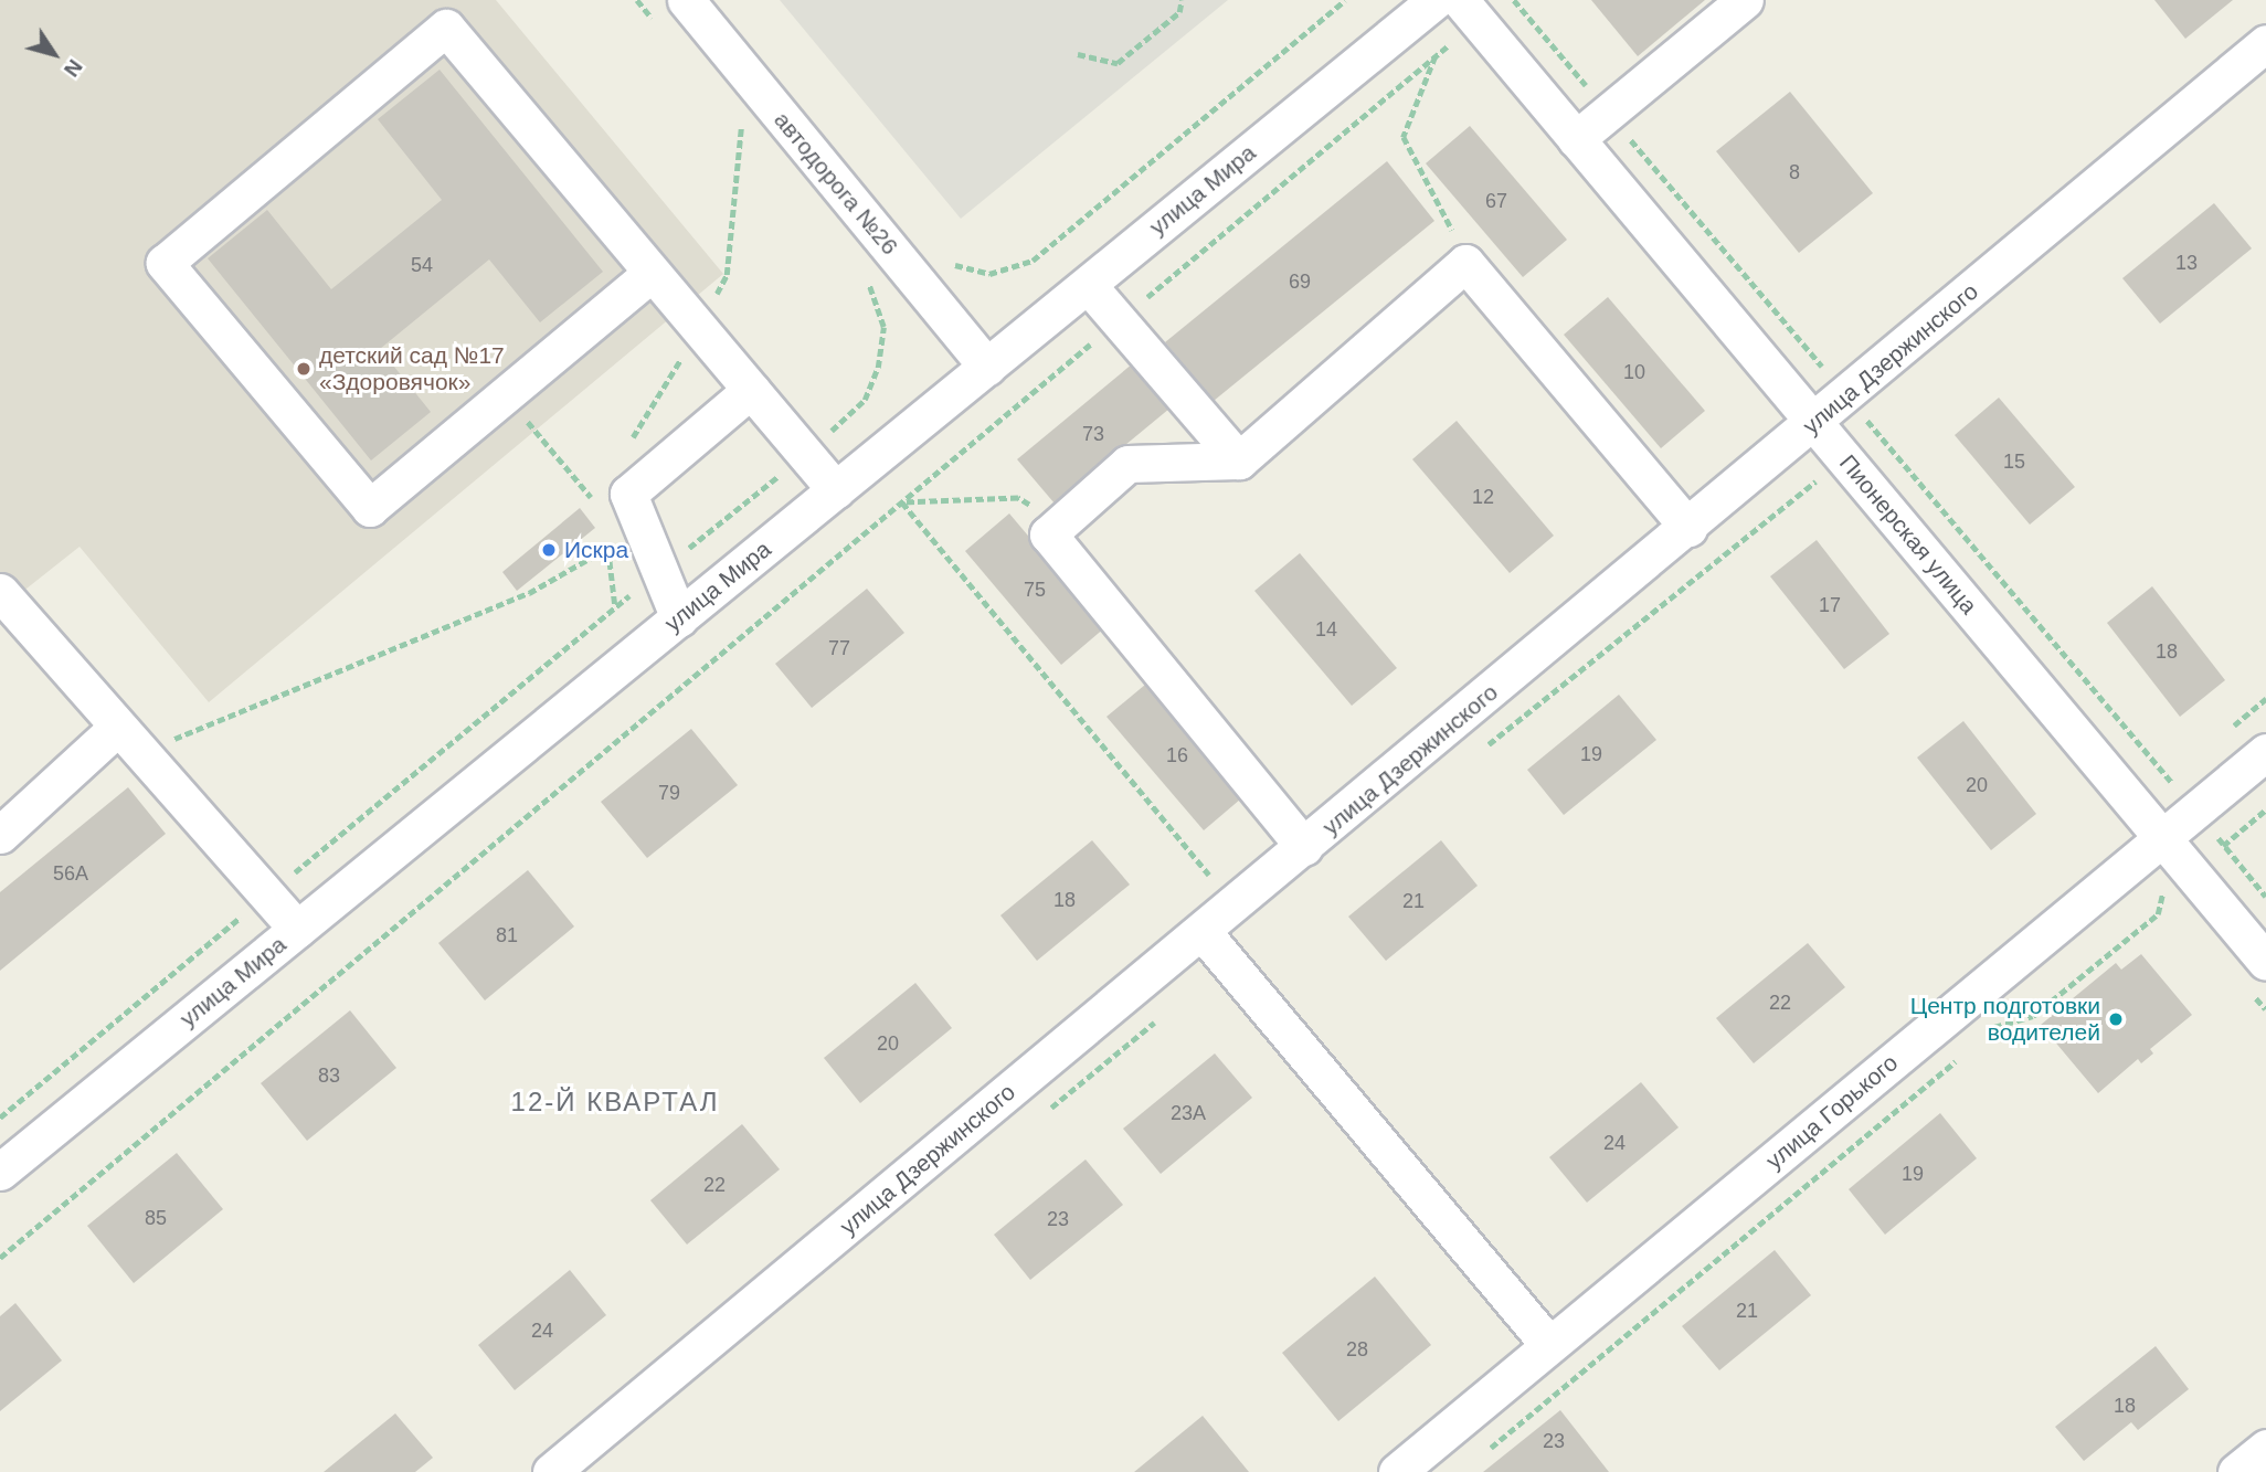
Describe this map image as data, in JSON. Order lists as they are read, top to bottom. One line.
{"streets":{"street":["автодорога №26","улица Мира","улица Дзержинского","Пионерская улица","улица Горького"]},"crossings":[["автодорога №26","улица Мира"],["улица Дзержинского","Пионерская улица"],["Пионерская улица","улица Горького"]],"districts":["12-Й КВАРТАЛ"],"places":["детский сад №17 «Здоровячок»","Искра","Центр подготовки водителей"],"house_numbers":["8","67","13","54","69","10","73","15","12","75","17","14","77","18","19","16","20","79","56А","18","21","81","22","20","83","23А","24","19","22","85","23","21","24","28","18","23"],"north":"bottom right"}
